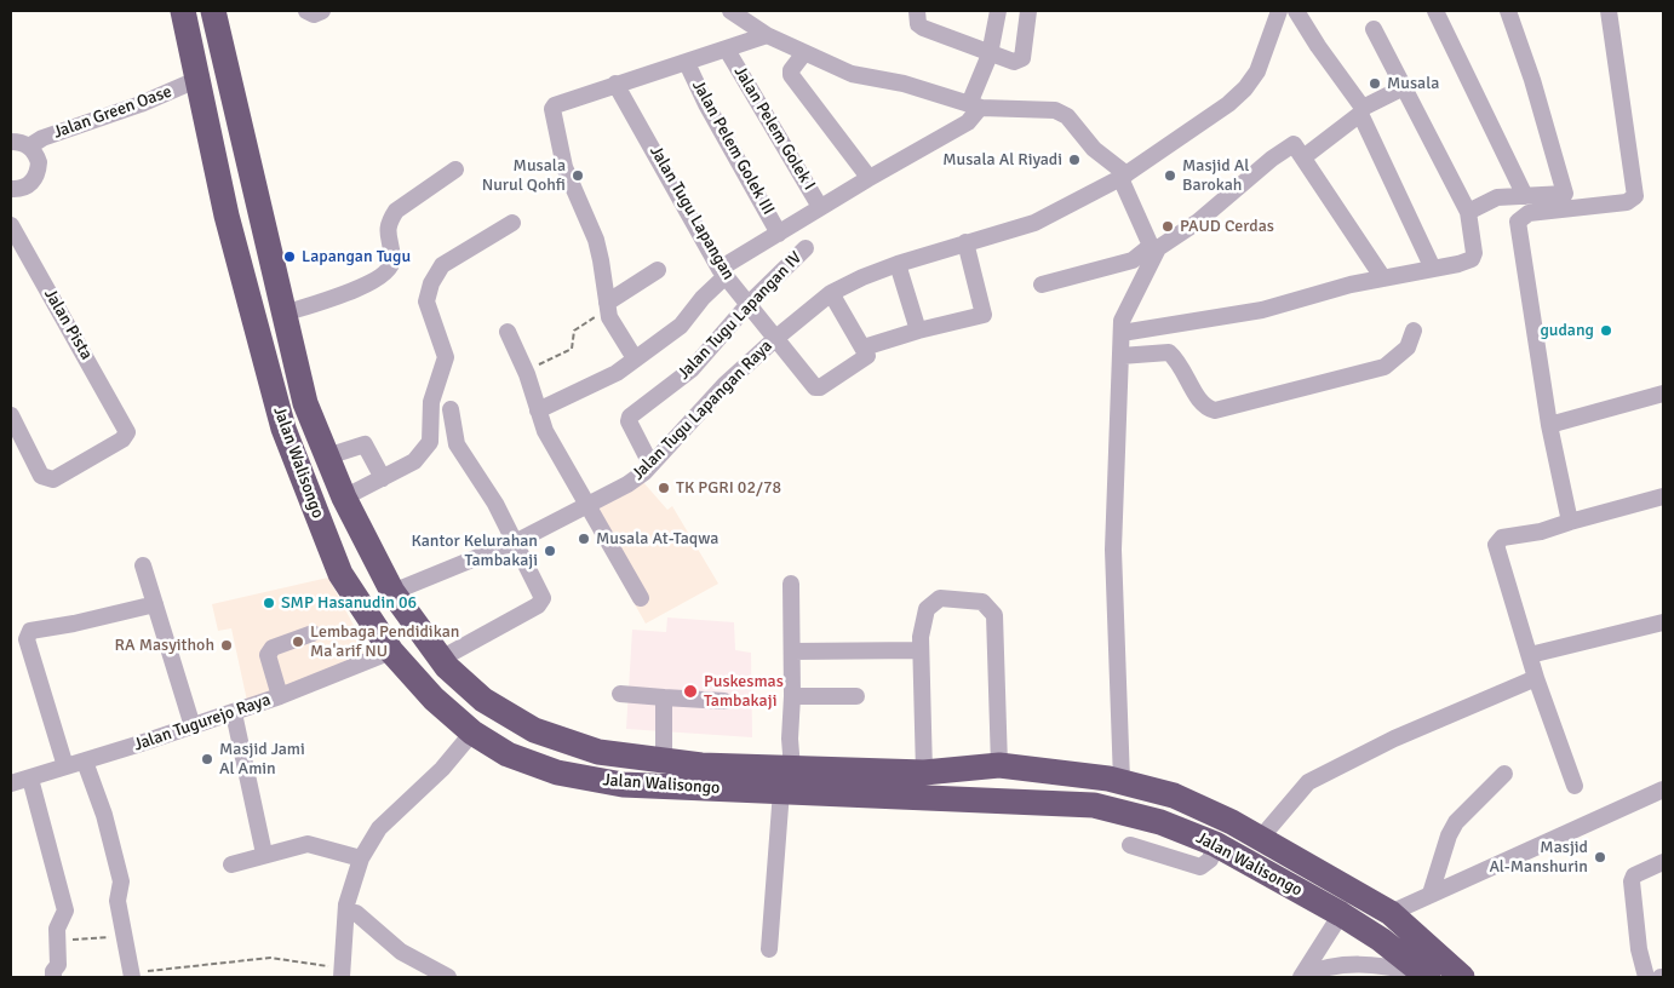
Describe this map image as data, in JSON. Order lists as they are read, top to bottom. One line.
{"streets":{"highway":["Jalan Walisongo"],"street":["Jalan Green Oase","Jalan Pelem Golek I","Jalan Pelem Golek III","Jalan Tugu Lapangan","Jalan Tugu Lapangan IV","Jalan Pista","Jalan Tugu Lapangan Raya","Jalan Tugurejo Raya"]},"crossings":[["Jalan Green Oase","Jalan Walisongo"],["Jalan Tugu Lapangan","Jalan Tugu Lapangan IV"],["Jalan Tugu Lapangan","Jalan Tugu Lapangan Raya"],["Jalan Tugu Lapangan IV","Jalan Tugu Lapangan Raya"],["Jalan Tugu Lapangan Raya","Jalan Walisongo"],["Jalan Walisongo","Jalan Tugurejo Raya"]],"places":["Musala","Musala Al Riyadi","Musala Nurul Qohfi","Masjid Al Barokah","PAUD Cerdas","Lapangan Tugu","gudang","TK PGRI 02/78","Musala At-Taqwa","Kantor Kelurahan Tambakaji","SMP Hasanudin 06","Lembaga Pendidikan Ma'arif NU","RA Masyithoh","Puskesmas Tambakaji","Masjid Jami Al Amin","Masjid Al-Manshurin"]}
